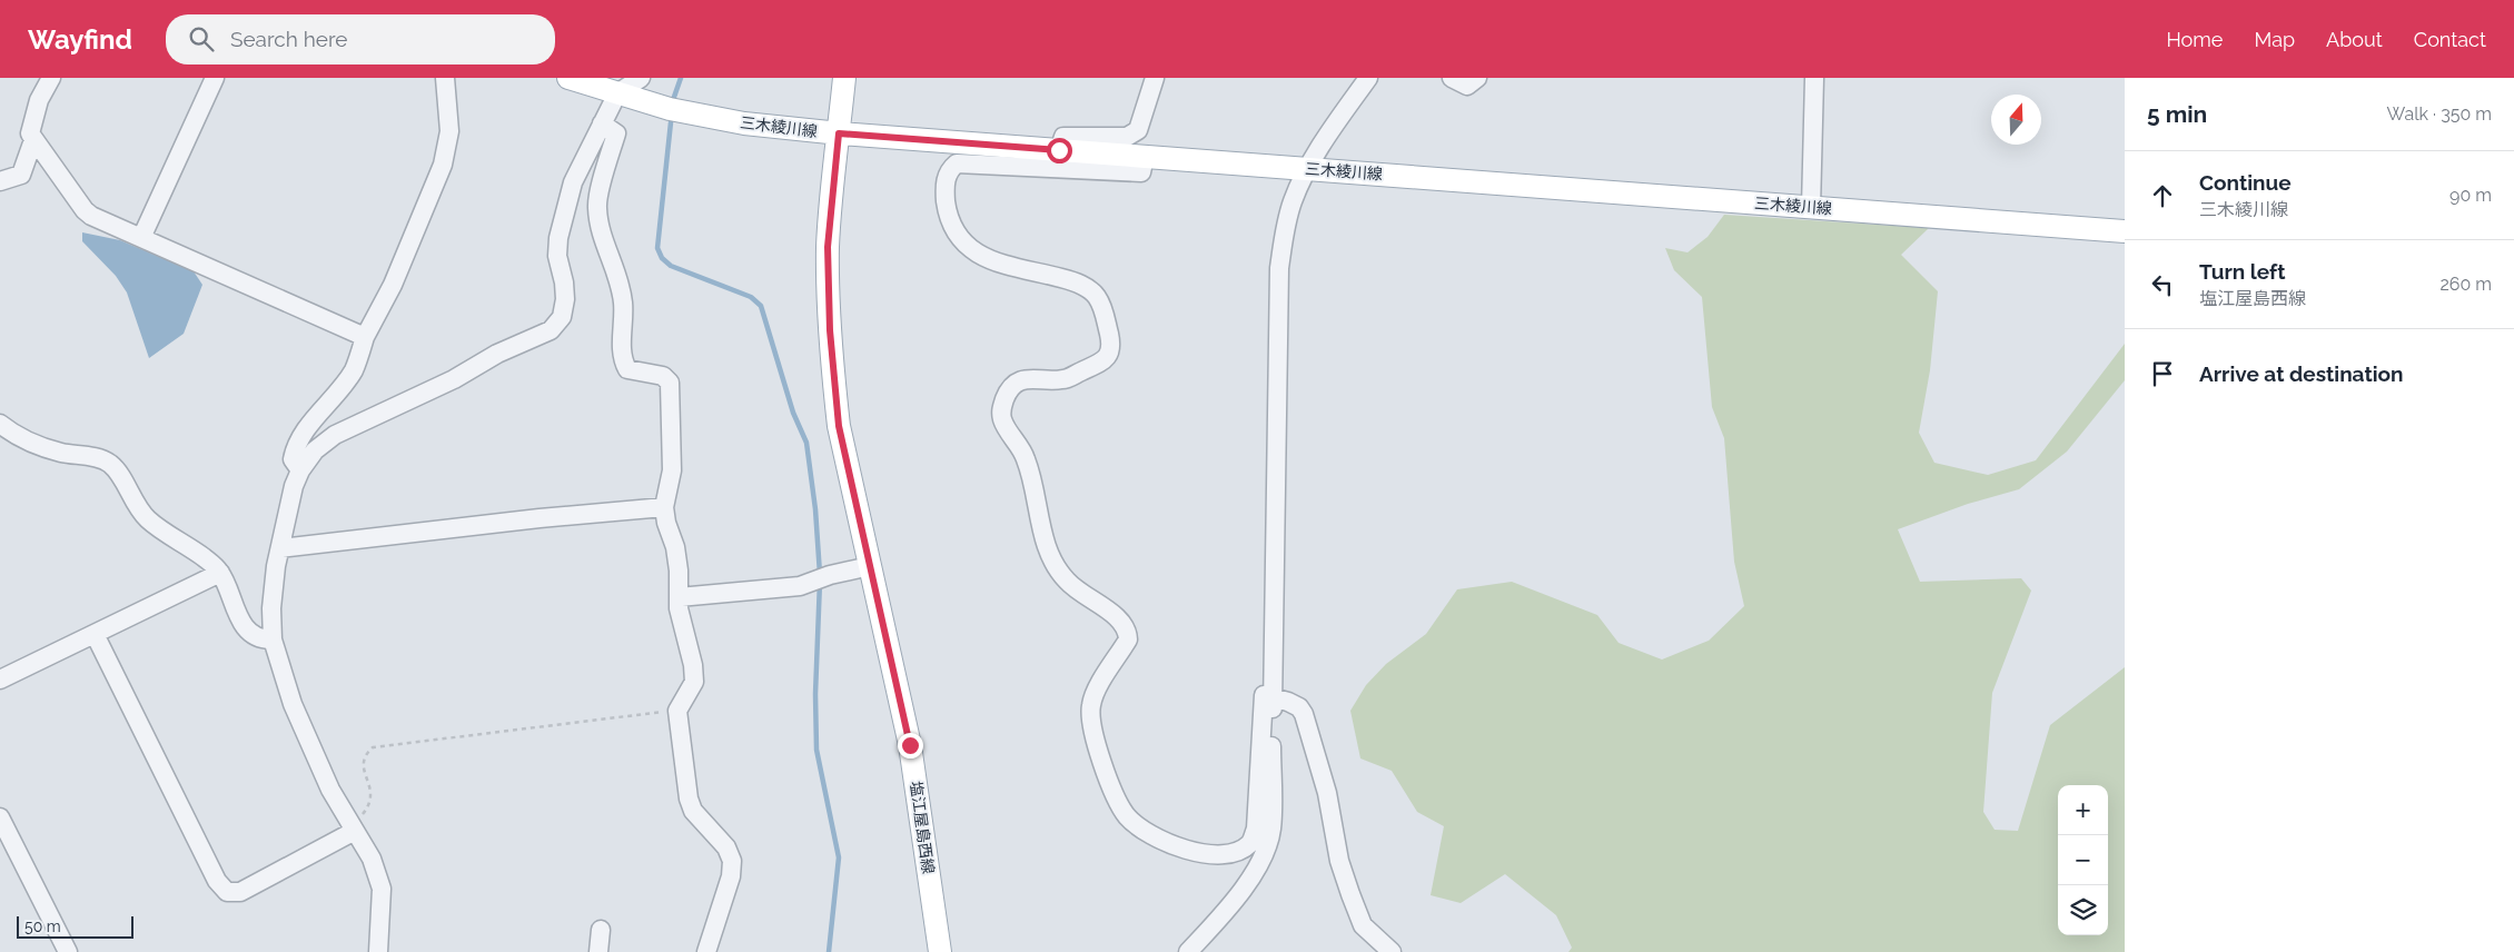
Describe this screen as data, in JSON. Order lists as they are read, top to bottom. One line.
{"streets":{"main road":["三木綾川線","塩江屋島西線"]},"crossings":[["三木綾川線","塩江屋島西線"]],"scale_bar":"50 m","north":"top","page":{"header":"Wayfind","search":"Search here","nav":["Home","Map","About","Contact"],"heading":["5 min","Walk · 350 m"],"list":[["Continue","三木綾川線","90 m"],["Turn left","塩江屋島西線","260 m"],"Arrive at destination"],"map_buttons":["+","−"],"scale":"50 m"}}
